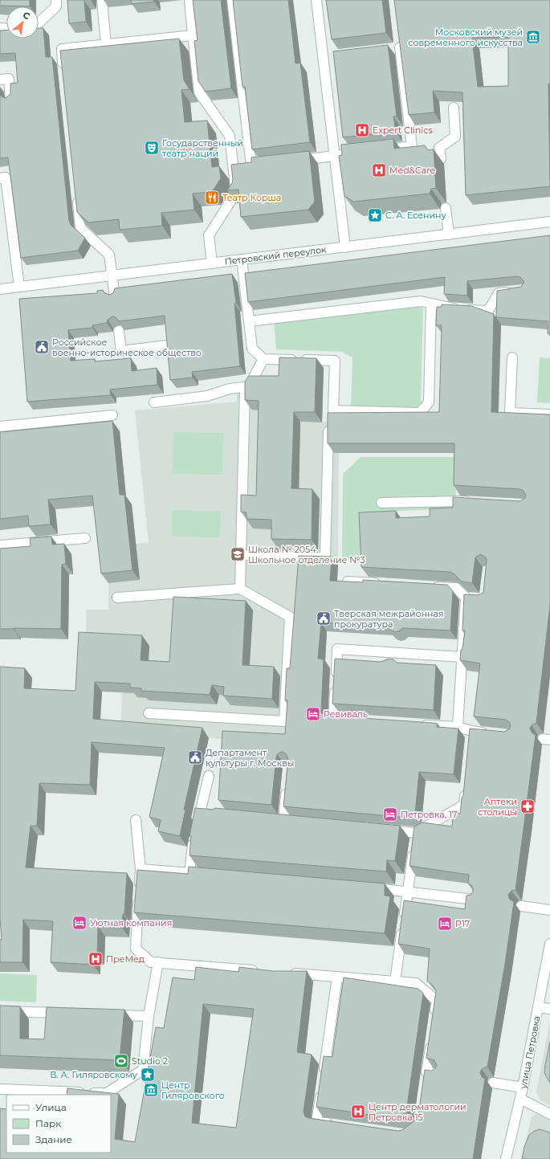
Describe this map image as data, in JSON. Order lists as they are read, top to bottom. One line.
{"streets":{"street":["Петровский переулок","улица Петровка"]},"places":{"museum":["Московский музей современного искусства","Центр Гиляровского"],"hospital":["Expert Clinics","Med&Care","ПреМед","Центр дерматологии Петровка 15"],"theatre":["Государственный театр наций"],"restaurant":["Театр Корша"],"place":["С. А. Есенину","В. А. Гиляровскому"],"public building":["Российское военно-историческое общество","Тверская межрайонная прокуратура","Департамент культуры г. Москвы"],"school or university":["Школа № 2054. Школьное отделение №3"],"hotel":["Ревиваль","Петровка, 17","Уютная компания","P17"],"pharmacy":["Аптеки столицы"],"sports":["Studio 2"]},"legend":["Улица","Парк","Здание"],"north":"top right"}
